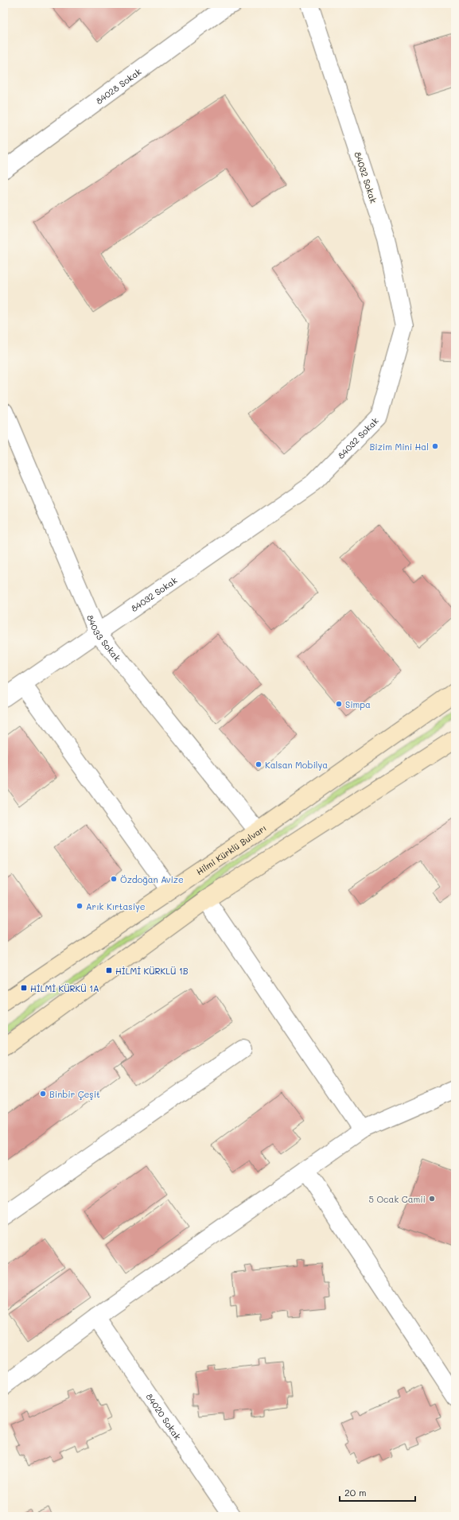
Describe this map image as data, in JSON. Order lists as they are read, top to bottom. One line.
{"streets":{"main road":["Hilmi Kürklü Bulvarı"],"street":["84028 Sokak","84032 Sokak","84033 Sokak","84020 Sokak"]},"crossings":[["84032 Sokak","84033 Sokak"],["84033 Sokak","Hilmi Kürklü Bulvarı"]],"places":{"other":["Bizim Mini Hal","Simpa","Kalsan Mobilya","Özdoğan Avize","Arık Kırtasiye","Binbir Çeşit","5 Ocak Camii"],"transit":["HİLMİ KÜRKLÜ 1B","HİLMİ KÜRKÜ 1A"]},"scale_bar":"20 m"}
